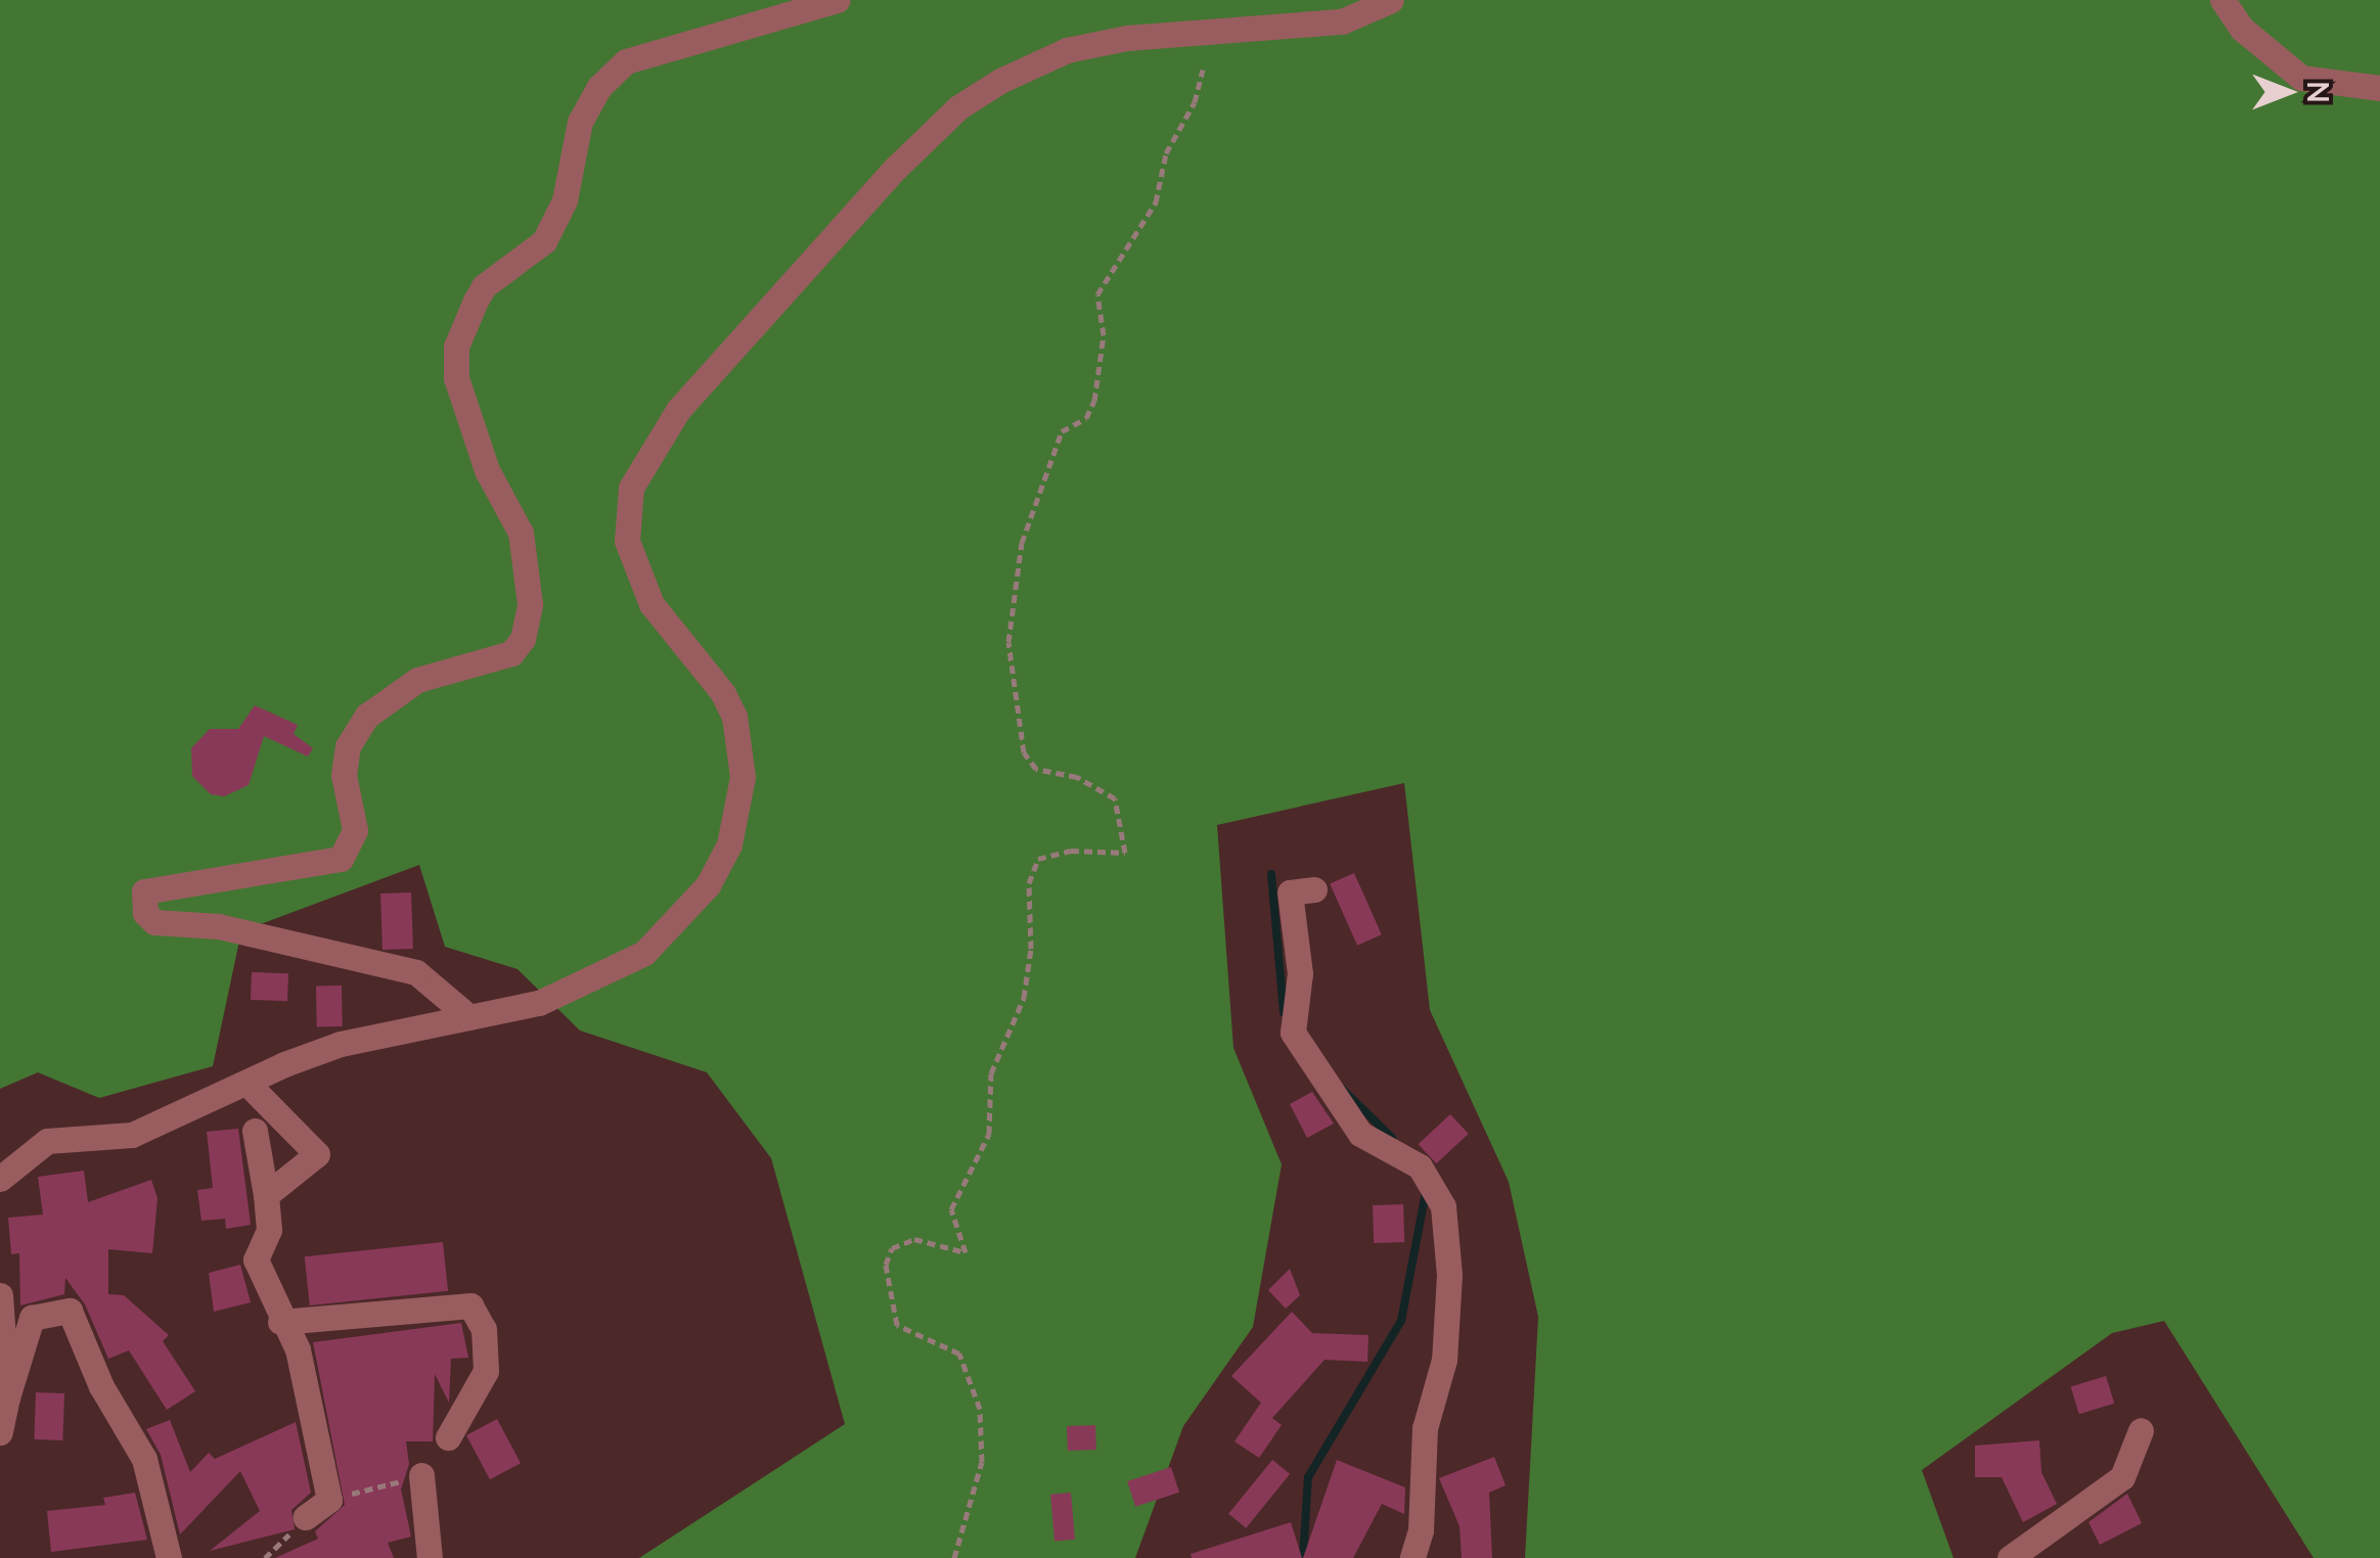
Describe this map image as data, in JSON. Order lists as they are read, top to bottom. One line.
{"north":"right"}
